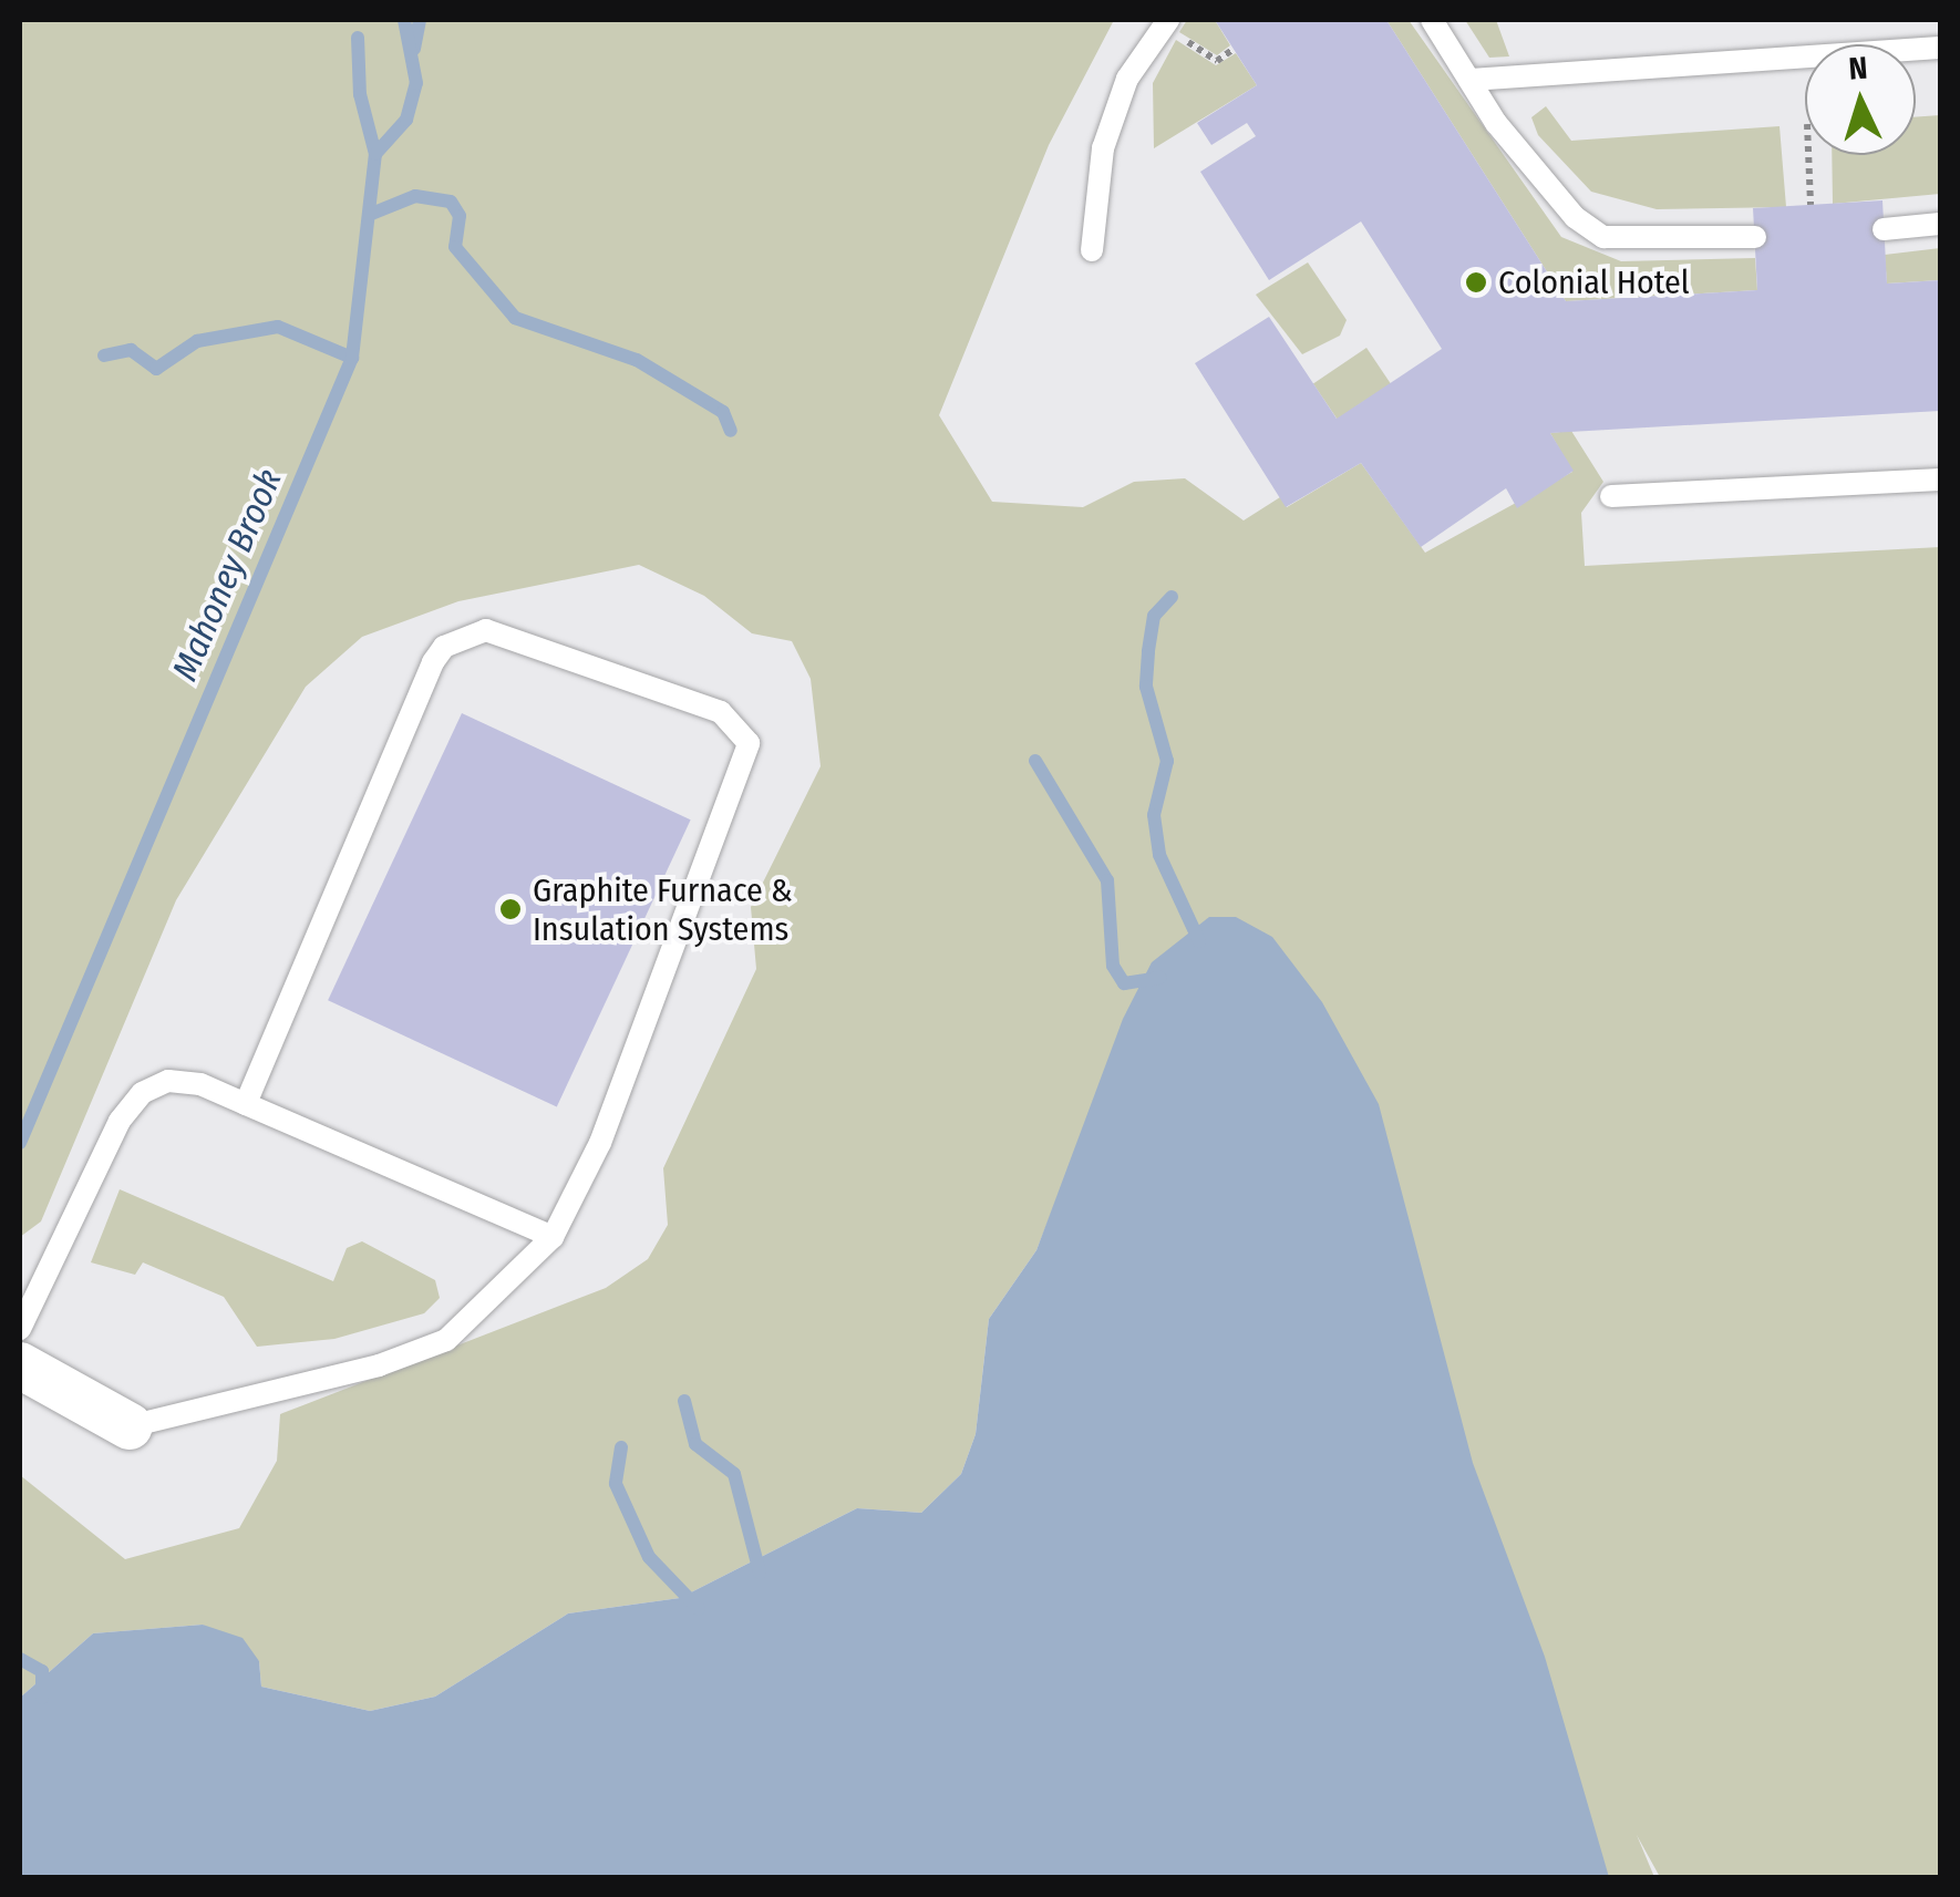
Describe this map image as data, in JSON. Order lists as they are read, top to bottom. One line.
{"water":["Mahoney Brook"],"places":["Colonial Hotel","Graphite Furnace & Insulation Systems"],"north":"top"}
